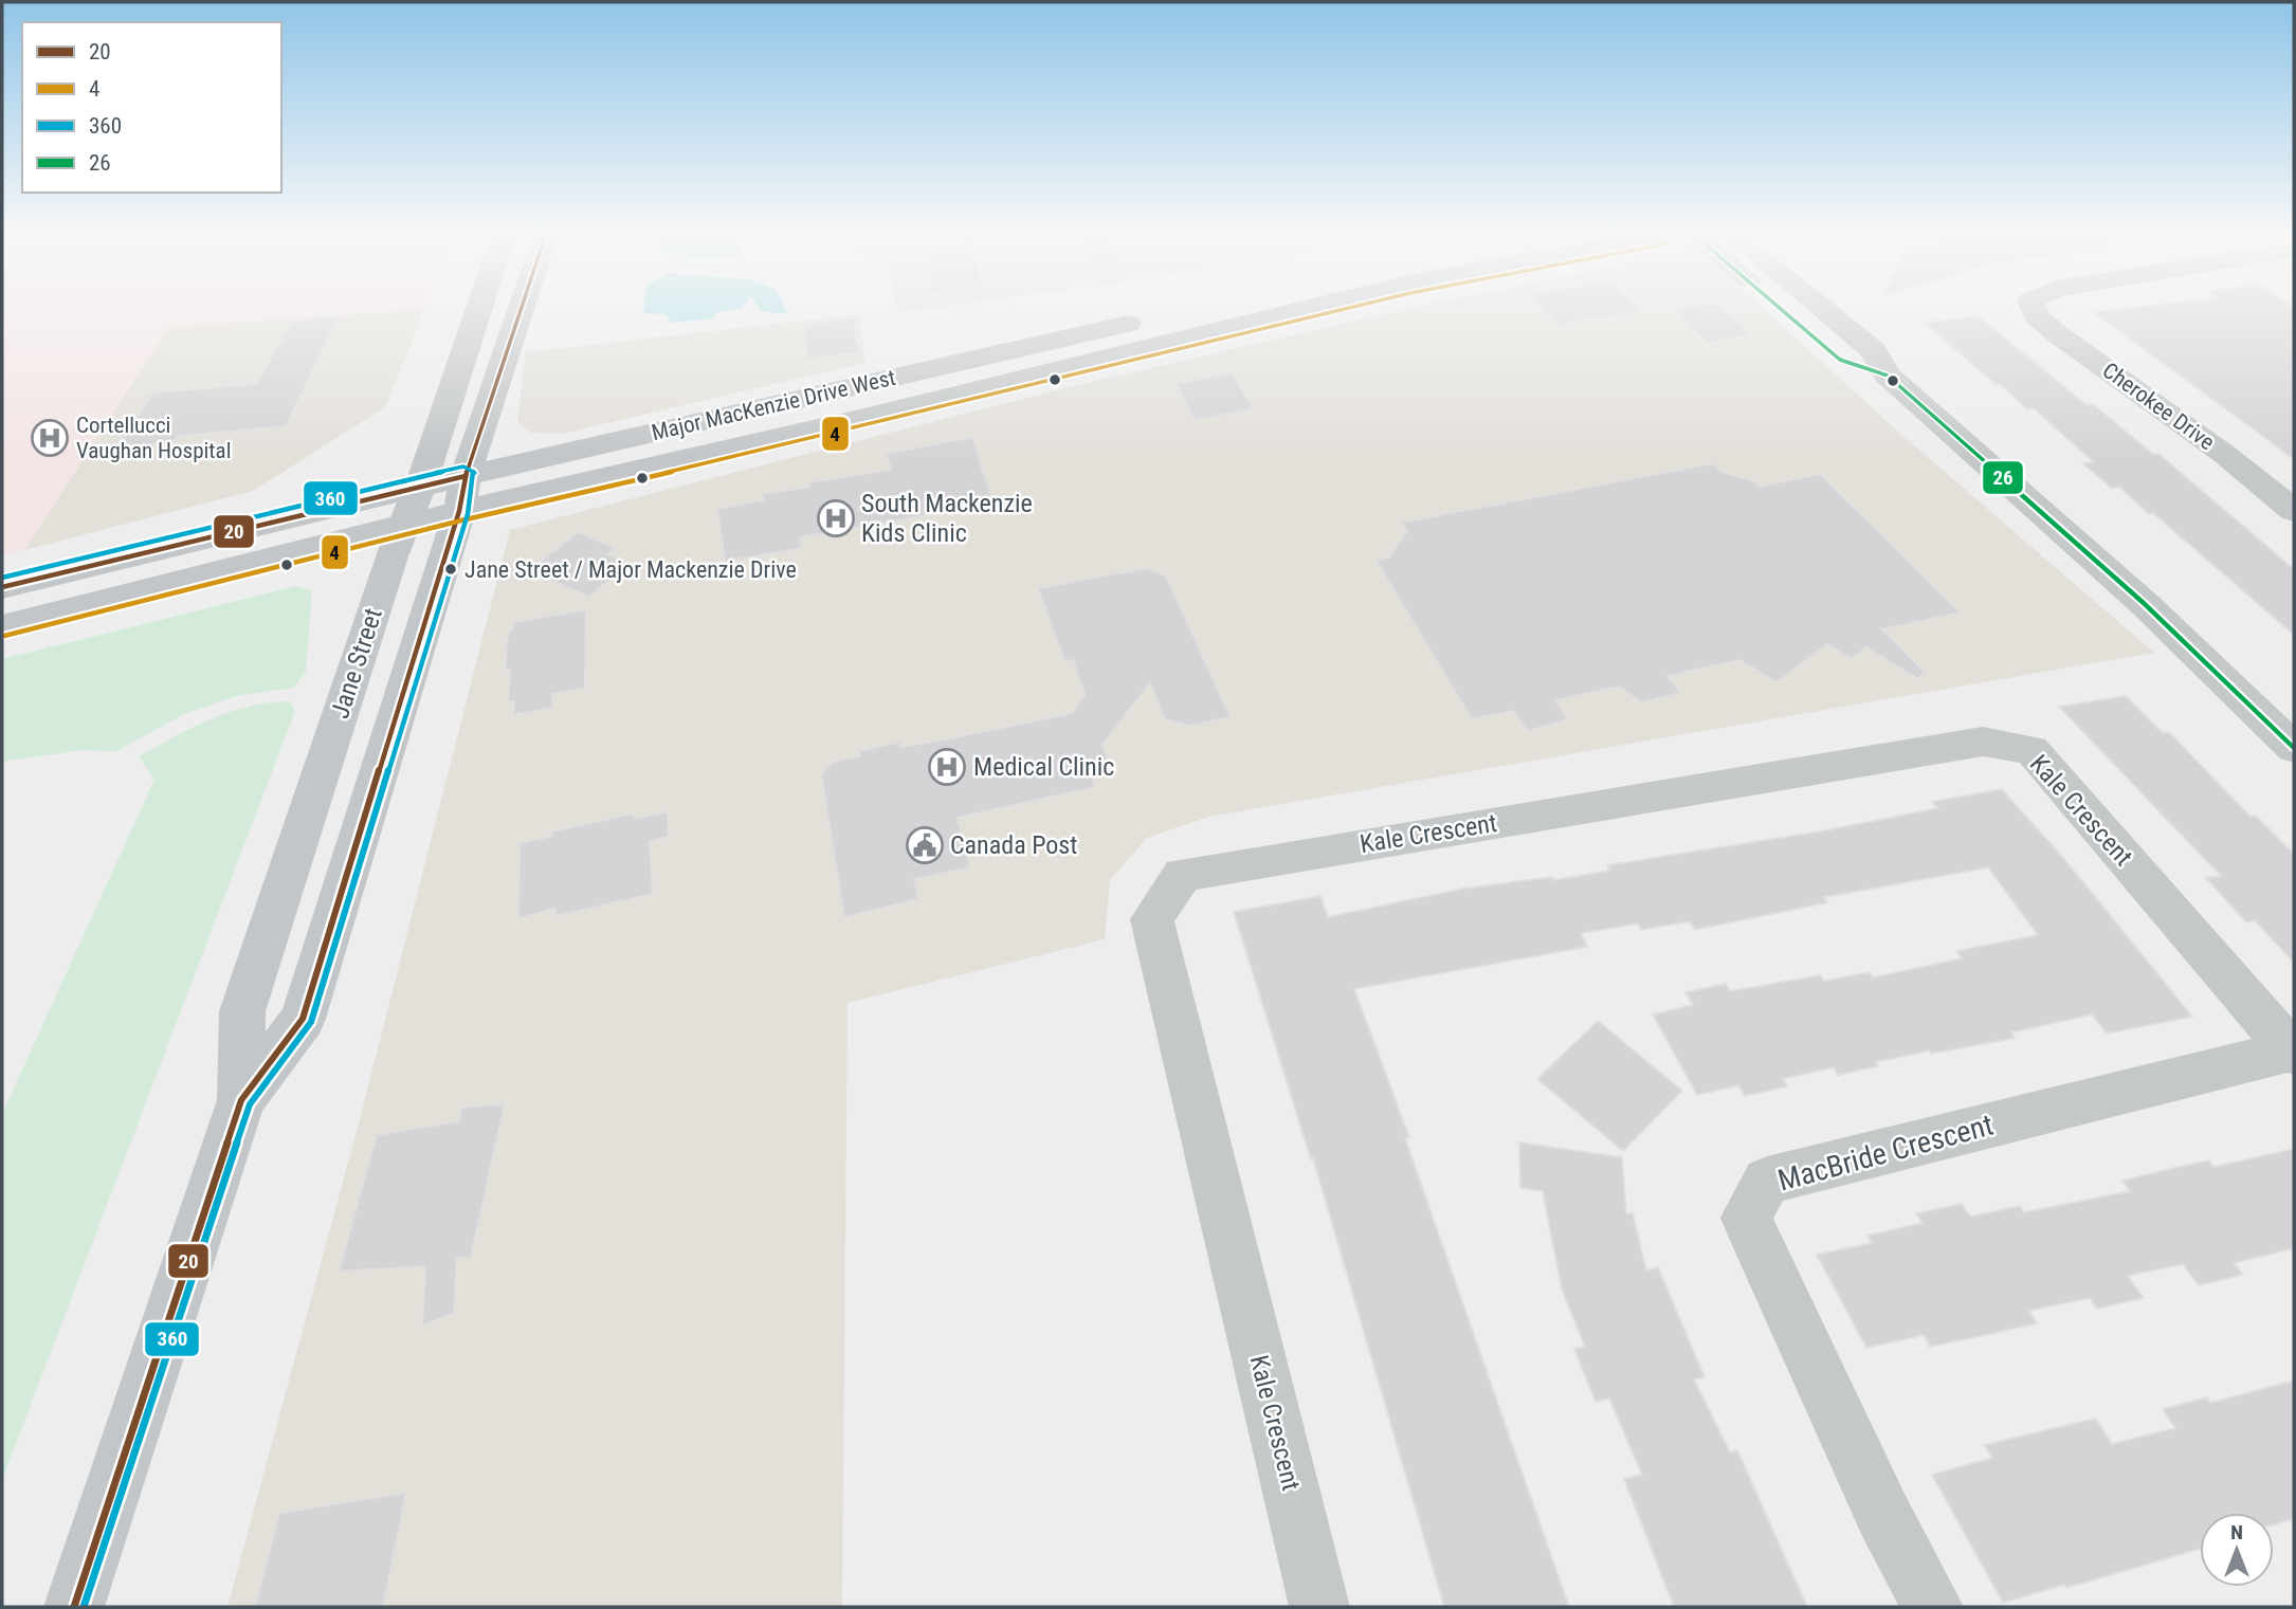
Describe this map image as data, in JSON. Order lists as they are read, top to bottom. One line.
{"streets":{"main road":["Major MacKenzie Drive West","Jane Street"],"street":["Cherokee Drive","Kale Crescent","MacBride Crescent"]},"crossings":[["Major MacKenzie Drive West","Jane Street"],["Kale Crescent","MacBride Crescent"]],"places":{"hospital":["Cortellucci Vaughan Hospital","South Mackenzie Kids Clinic","Medical Clinic"],"other":["Jane Street / Major Mackenzie Drive"],"public building":["Canada Post"]},"lines":["transit line 20","transit line 4","transit line 26","transit line 360"],"legend":["20","4","360","26"],"north":"top"}
